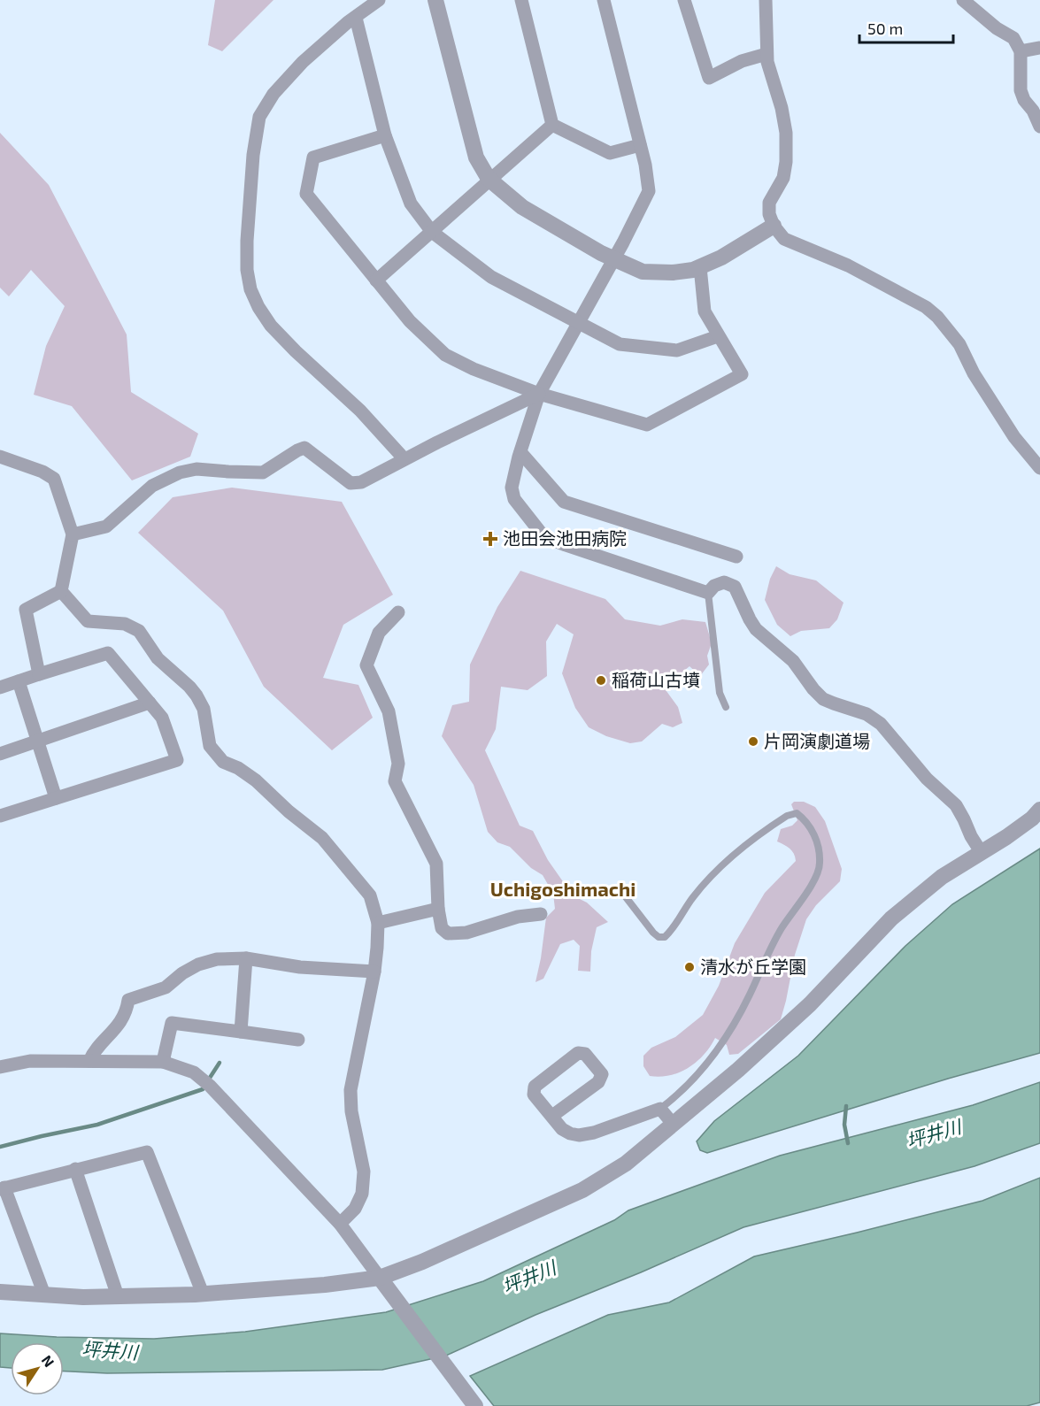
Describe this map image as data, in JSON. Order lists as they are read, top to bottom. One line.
{"districts":["Uchigoshimachi"],"water":["坪井川"],"places":{"health":["池田会池田病院"],"other":["稲荷山古墳","片岡演劇道場","清水が丘学園"]},"scale_bar":"50 m","north":"top right"}
